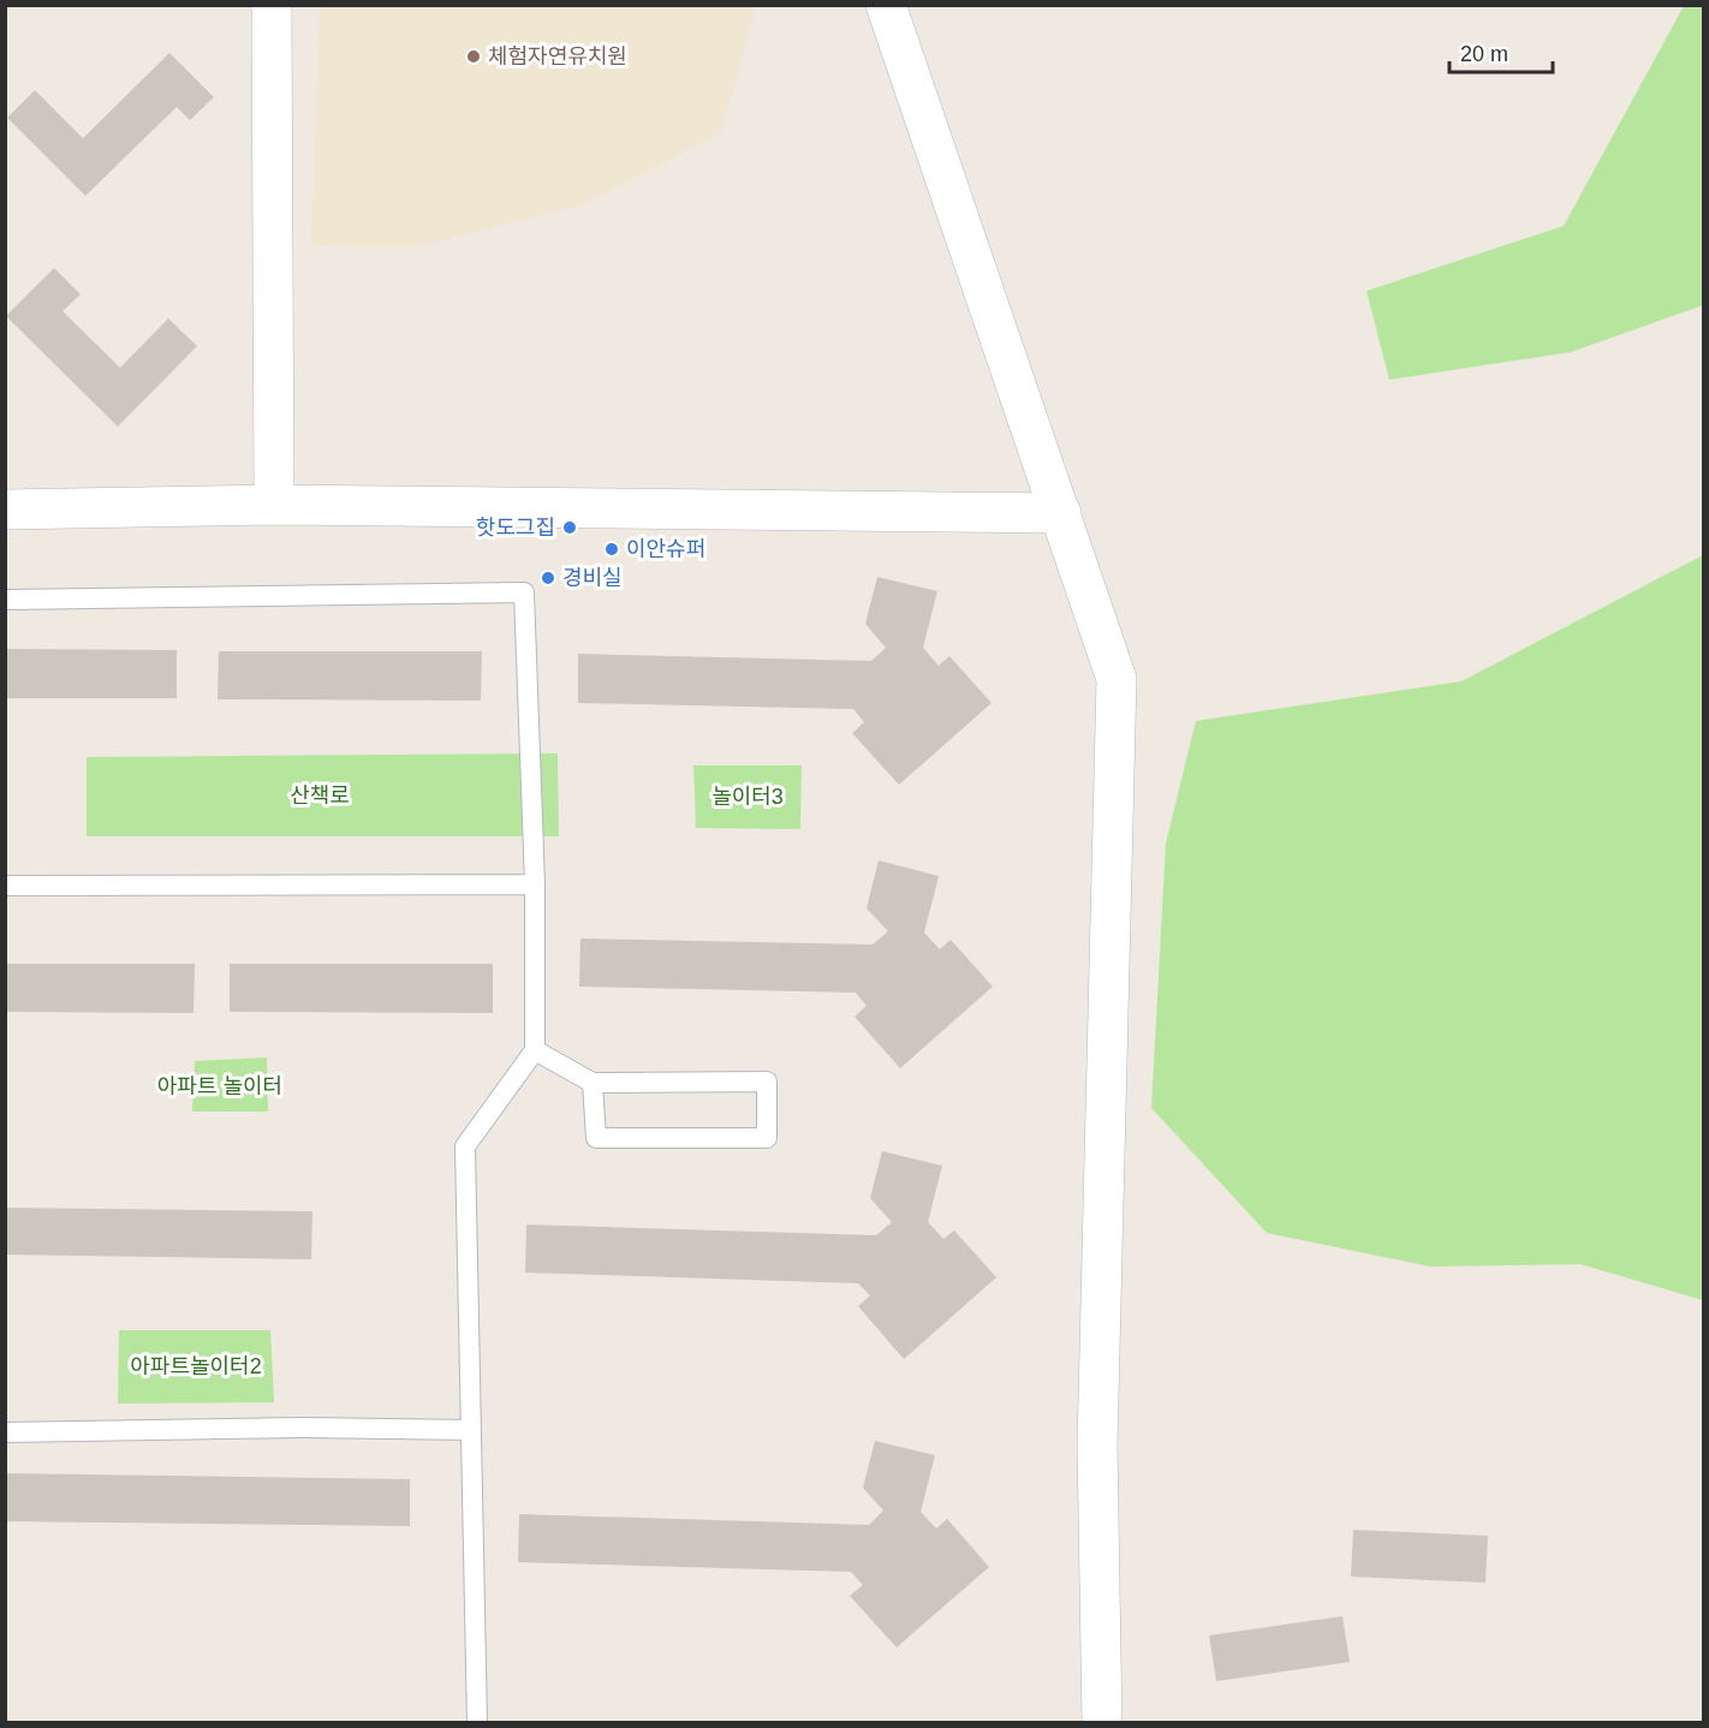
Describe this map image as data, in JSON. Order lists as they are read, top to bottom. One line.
{"parks":["산책로","놀이터3","아파트 놀이터","아파트놀이터2"],"places":["체험자연유치원","핫도그집","이안슈퍼","경비실"],"scale_bar":"20 m"}
